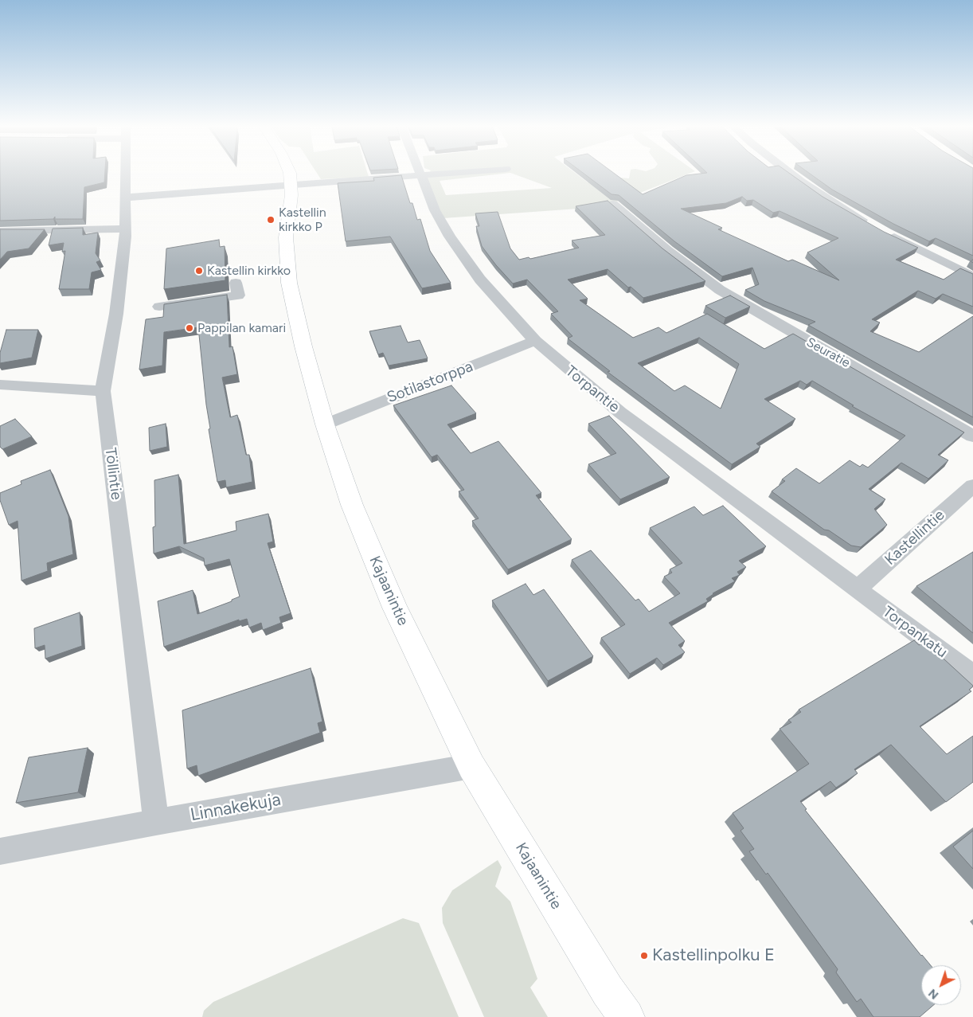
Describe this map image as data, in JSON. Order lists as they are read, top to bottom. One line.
{"streets":{"main road":["Kajaanintie"],"street":["Seuratie","Sotilastorppa","Torpantie","Töllintie","Kastellintie","Torpankatu","Linnakekuja"]},"crossings":[["Sotilastorppa","Torpantie"],["Sotilastorppa","Kajaanintie"],["Torpantie","Kastellintie"],["Torpantie","Torpankatu"],["Töllintie","Linnakekuja"],["Kastellintie","Torpankatu"],["Kajaanintie","Linnakekuja"]],"places":["Kastellin kirkko P","Kastellin kirkko","Pappilan kamari","Kastellinpolku E"],"north":"bottom left"}
